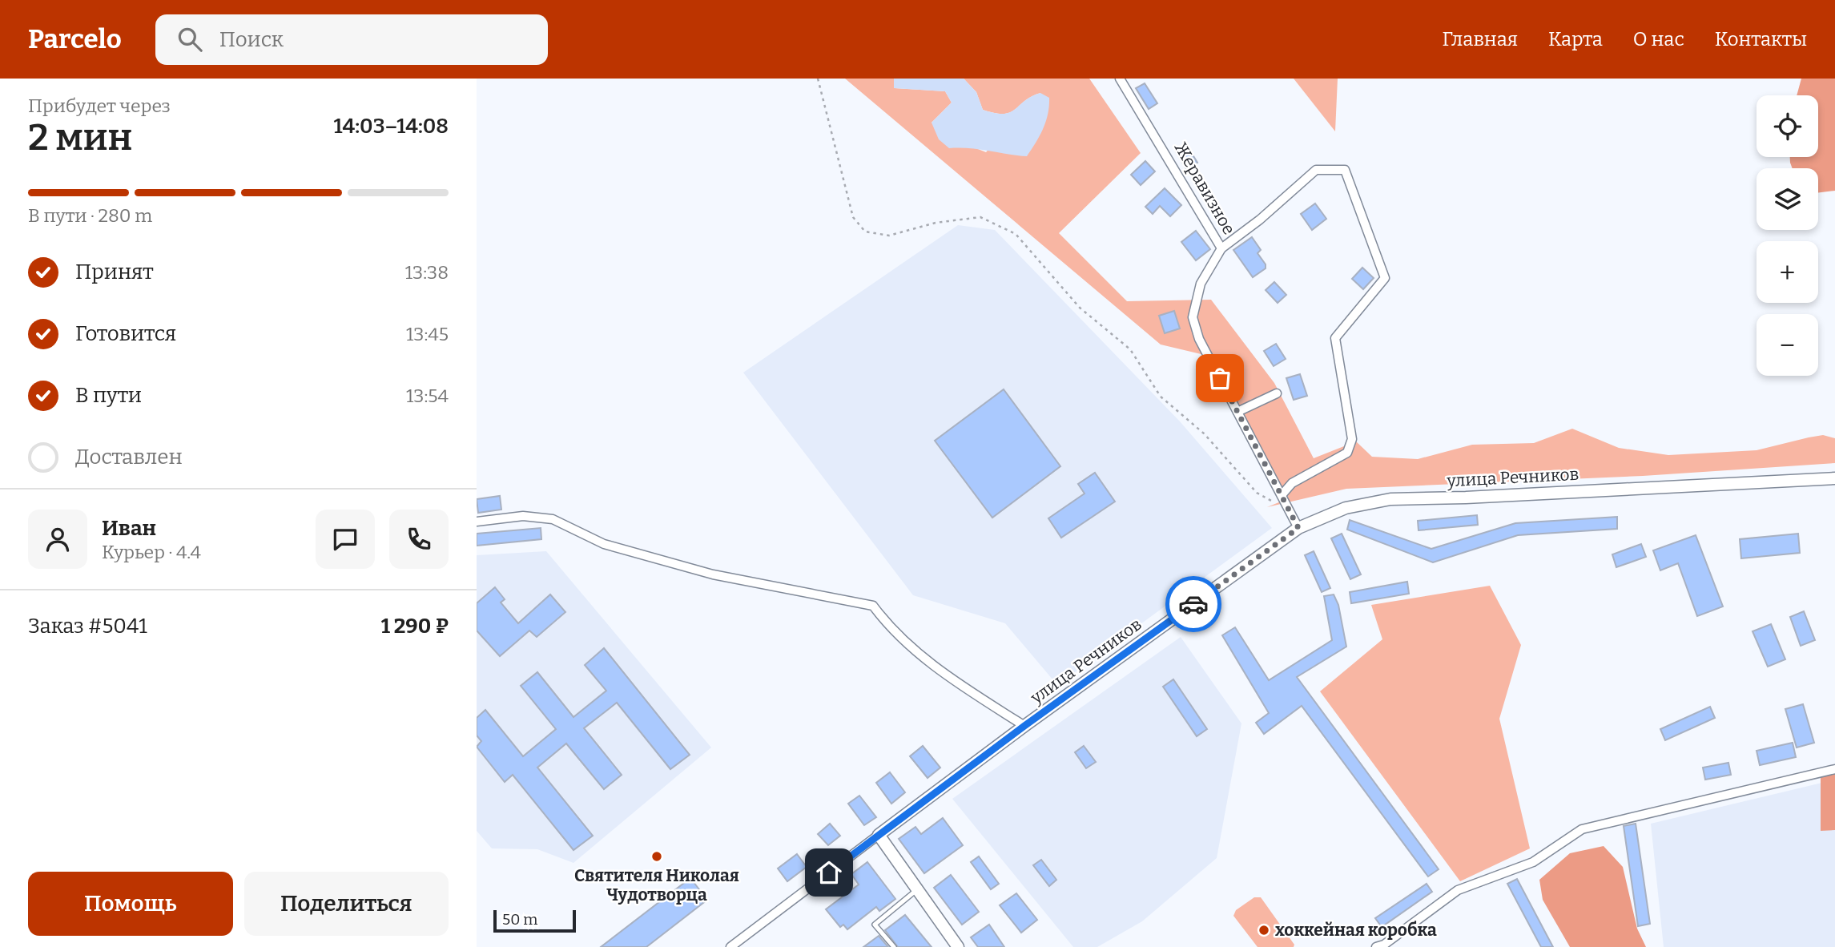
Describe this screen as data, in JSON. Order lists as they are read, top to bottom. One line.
{"streets":{"street":["Жеравизное","улица Речников"]},"crossings":[["Жеравизное","улица Речников"]],"places":["Святителя Николая Чудотворца","хоккейная коробка"],"scale_bar":"50 m","page":{"header":"Parcelo","search":"Поиск","nav":["Главная","Карта","О нас","Контакты"],"heading":["2 мин","Прибудет через","14:03–14:08"],"panel":["Иван","Курьер · 4.4","Заказ #5041","1 290 ₽"],"map_buttons":["+","−"],"bar":"В пути · 280 m","list":[["Принят","13:38"],["Готовится","13:45"],["В пути","13:54"],"Доставлен"],"buttons":["Помощь","Поделиться"],"scale":"50 m"}}
